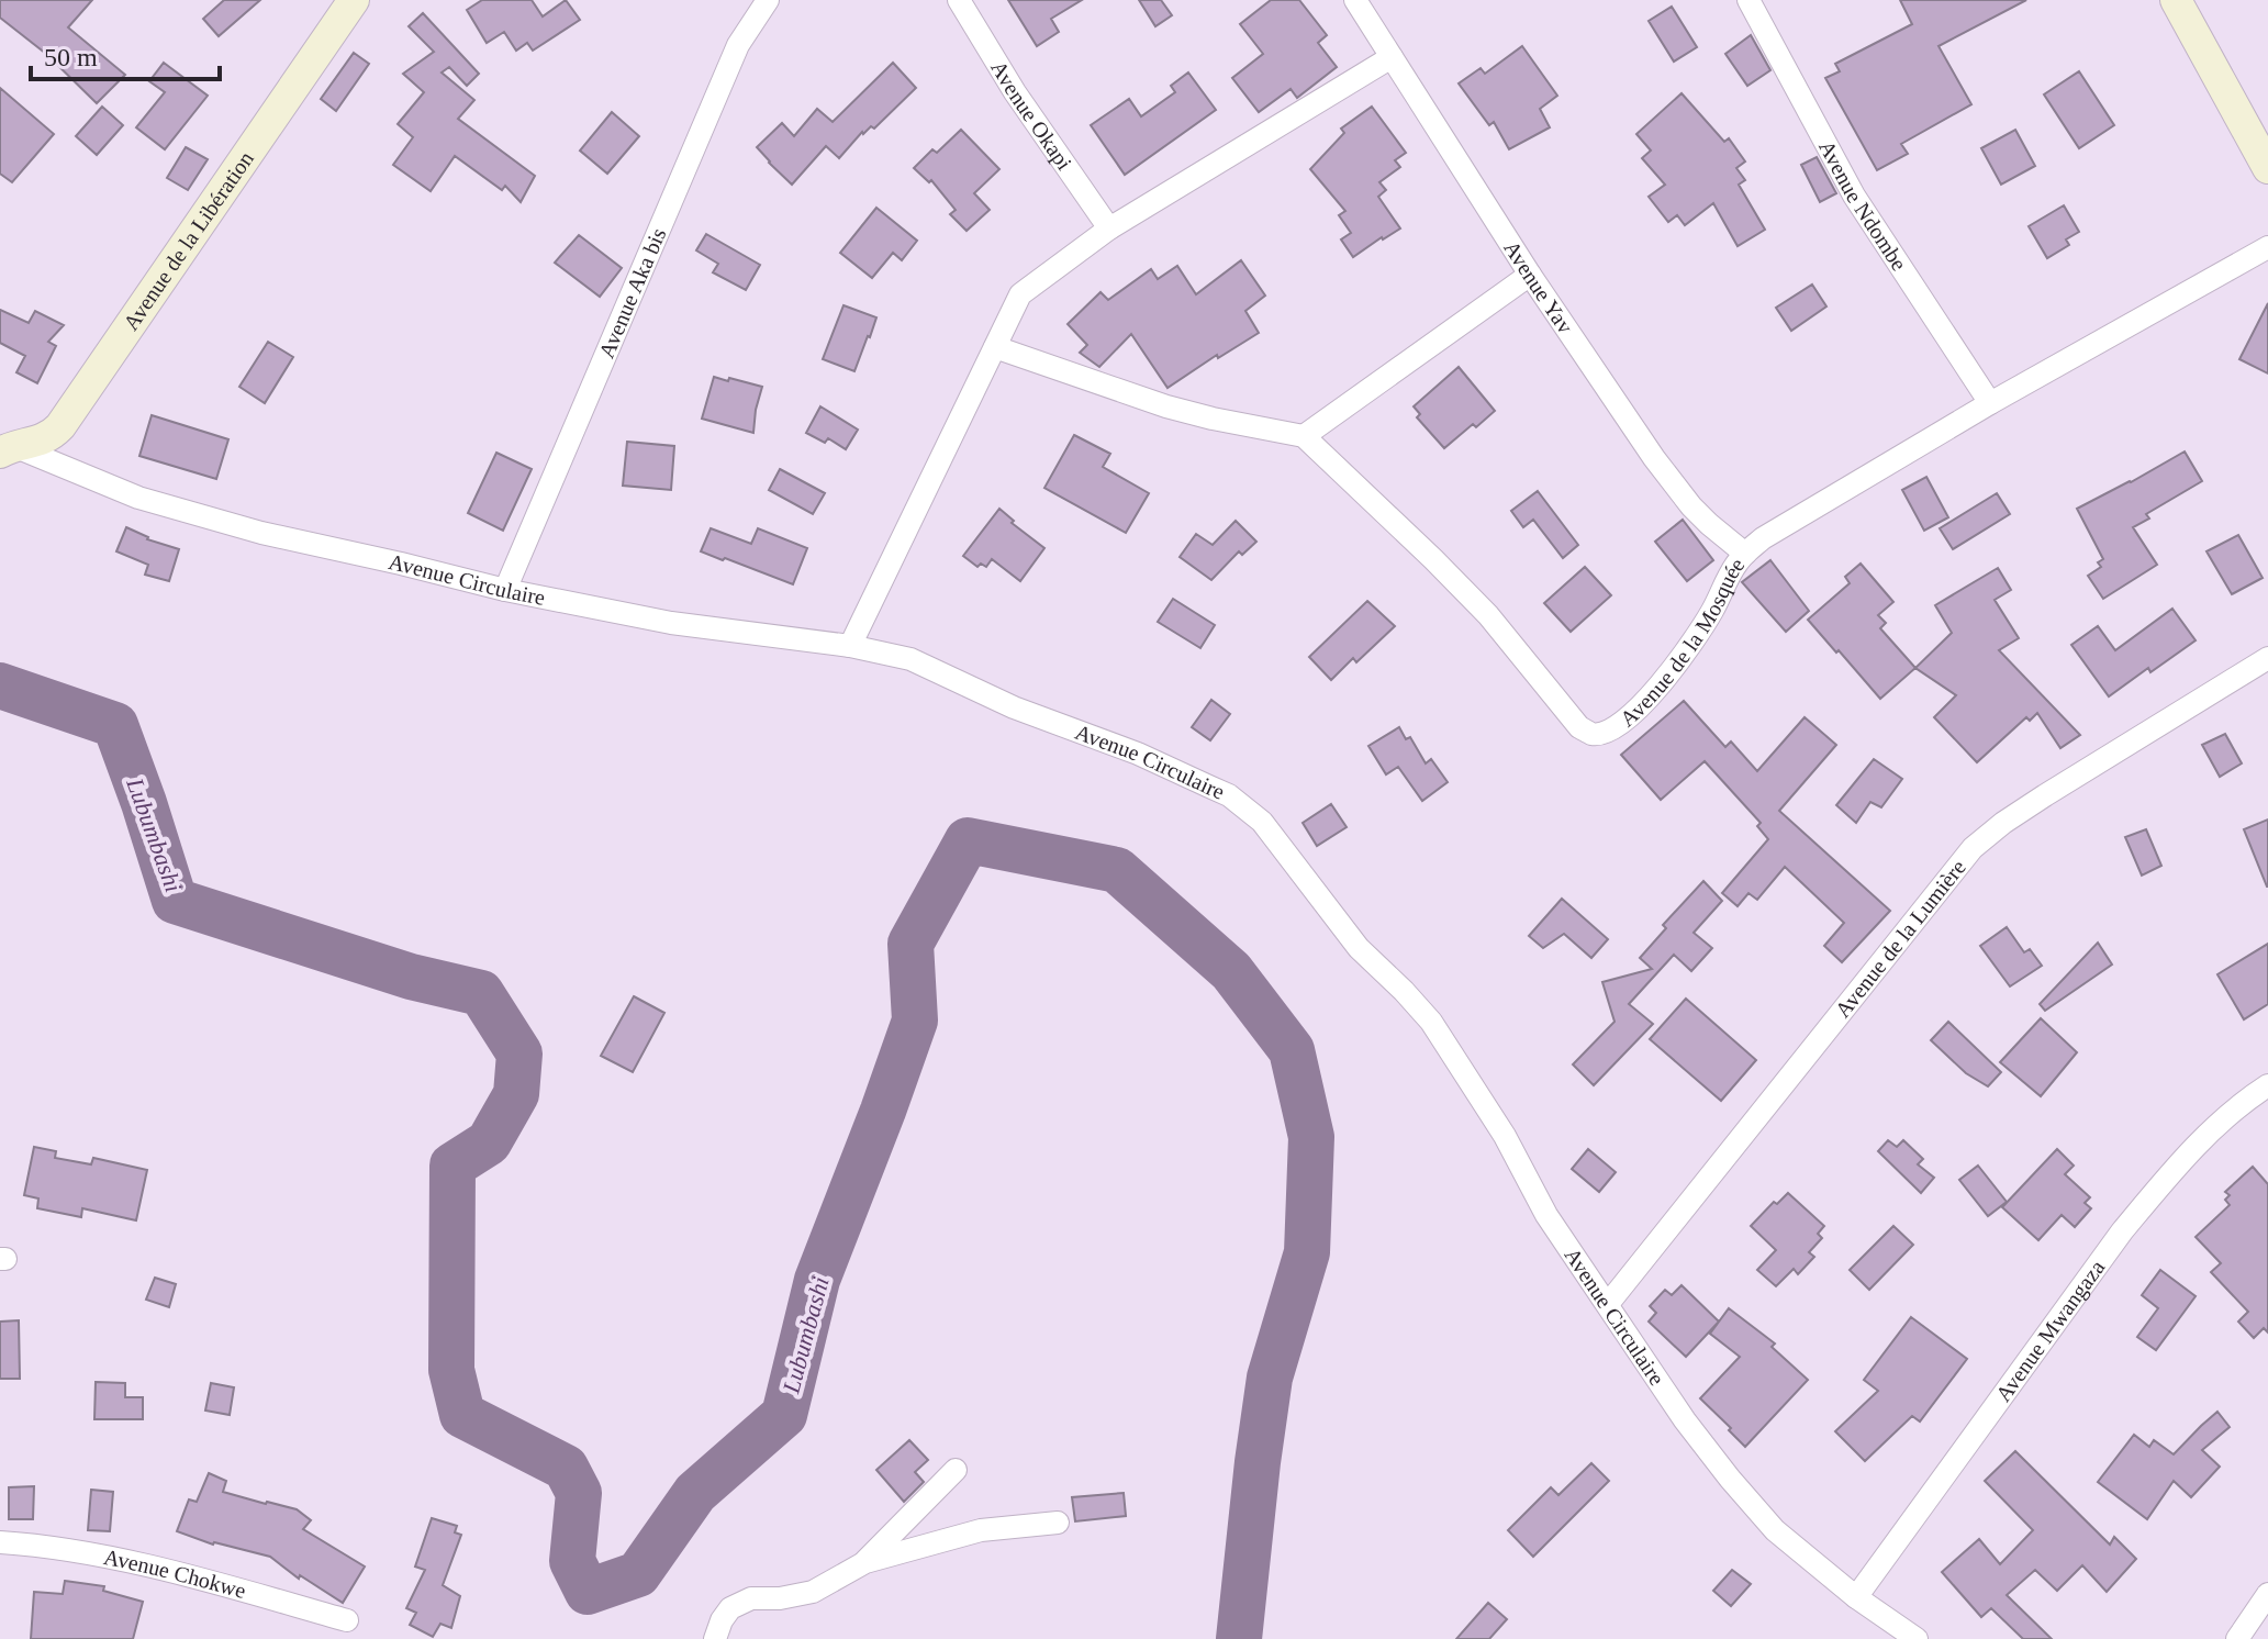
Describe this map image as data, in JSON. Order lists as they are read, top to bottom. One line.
{"streets":{"street":["Avenue Okapi","Avenue Ndombe","Avenue de la Libération","Avenue Yav","Avenue Aka bis","Avenue Circulaire","Avenue de la Mosquée","Avenue de la Lumière","Avenue Mwangaza","Avenue Chokwe"]},"crossings":[["Avenue Ndombe","Avenue de la Mosquée"],["Avenue de la Libération","Avenue Circulaire"],["Avenue Yav","Avenue de la Mosquée"],["Avenue Aka bis","Avenue Circulaire"],["Avenue Circulaire","Avenue de la Lumière"],["Avenue Circulaire","Avenue Mwangaza"]],"water":["Lubumbashi"],"scale_bar":"50 m"}
